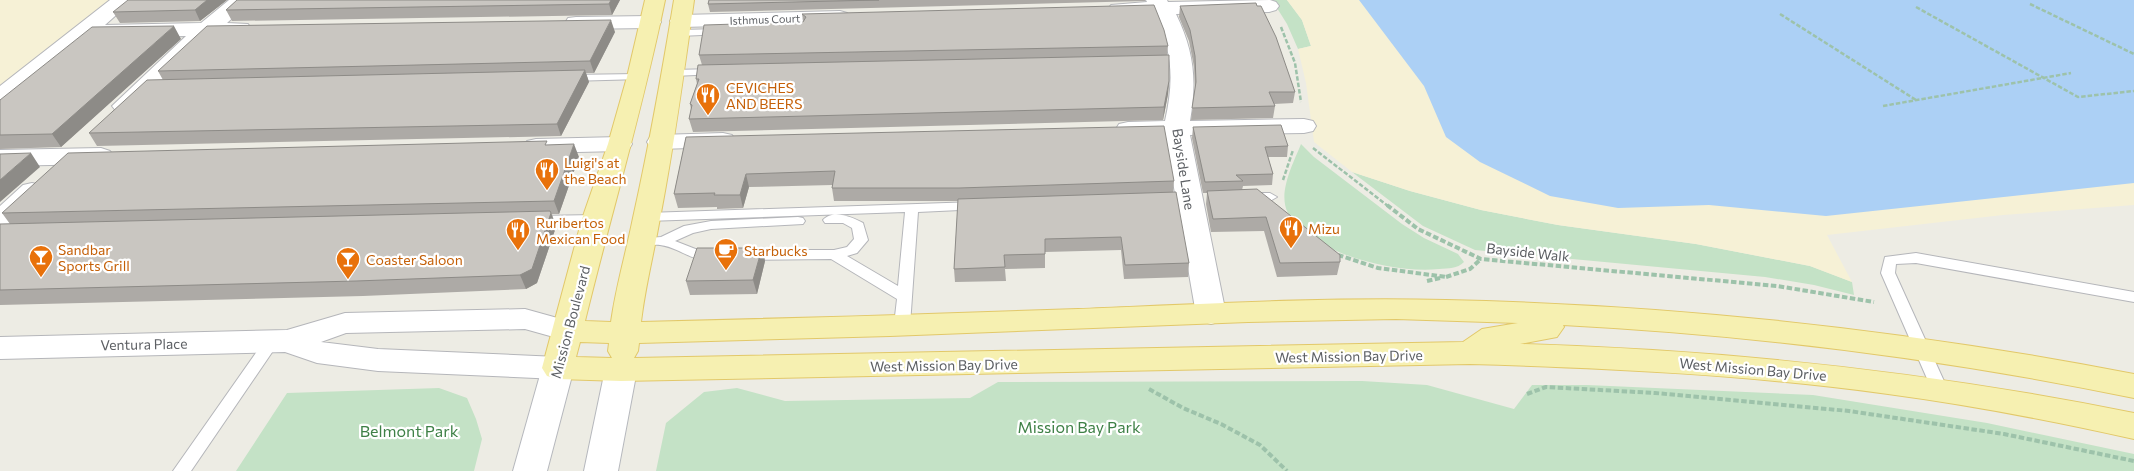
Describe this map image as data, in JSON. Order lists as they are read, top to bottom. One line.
{"streets":{"main road":["Mission Boulevard","West Mission Bay Drive"],"street":["Isthmus Court","Bayside Lane","Ventura Place"],"path":["Bayside Walk"]},"crossings":[["Mission Boulevard","Ventura Place"],["Mission Boulevard","West Mission Bay Drive"],["Ventura Place","West Mission Bay Drive"]],"parks":["Mission Bay Park","Belmont Park"],"places":{"restaurant":["CEVICHES AND BEERS","Luigi's at the Beach","Mizu","Ruribertos Mexican Food"],"cafe":["Starbucks"],"bar":["Sandbar Sports Grill","Coaster Saloon"]}}
